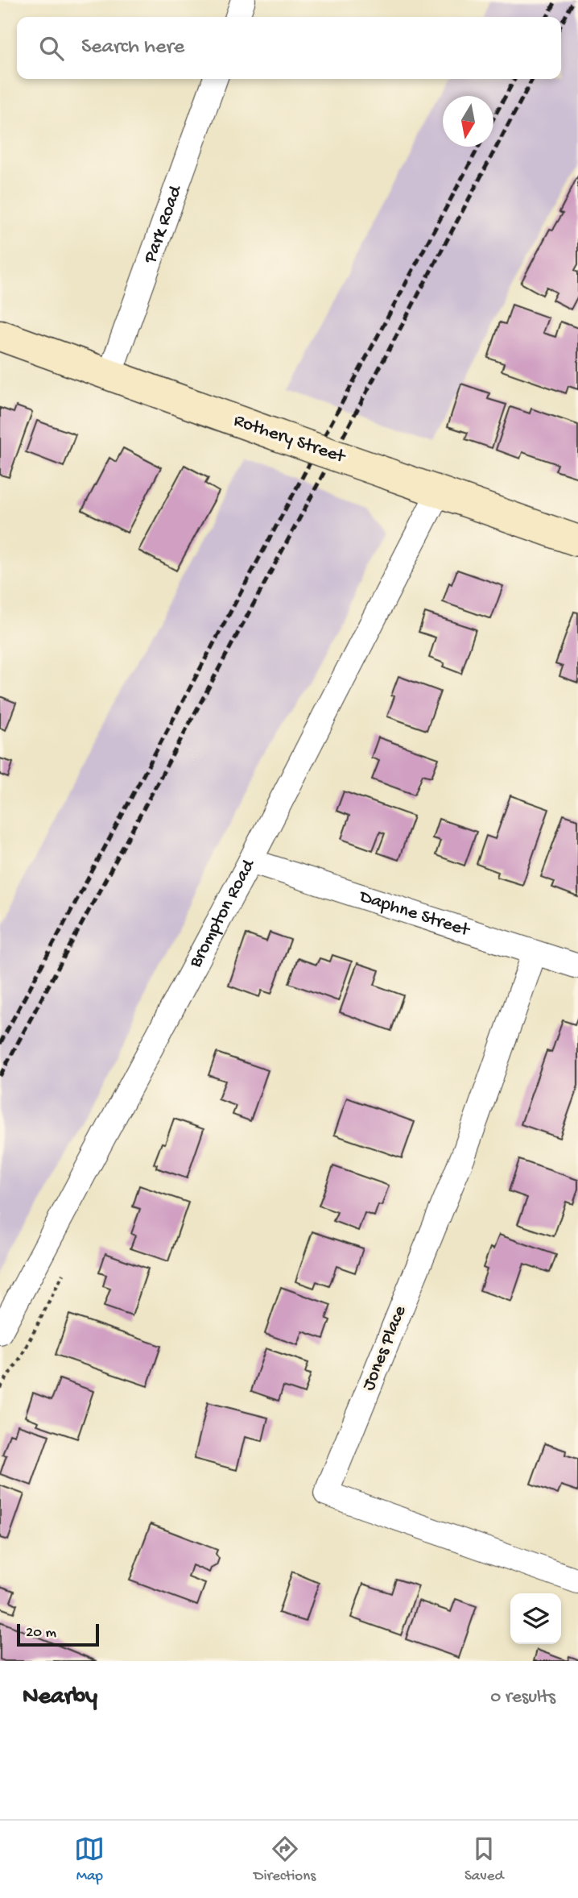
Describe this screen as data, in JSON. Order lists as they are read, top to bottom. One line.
{"streets":{"main road":["Rothery Street"],"street":["Park Road","Brompton Road","Daphne Street","Jones Place"]},"crossings":[["Park Road","Rothery Street"],["Rothery Street","Brompton Road"],["Brompton Road","Daphne Street"],["Daphne Street","Jones Place"]],"scale_bar":"20 m","north":"bottom","page":{"search":"Search here","scale":"20 m","heading":["Nearby","0 results"],"nav":["Map","Directions","Saved"]}}
